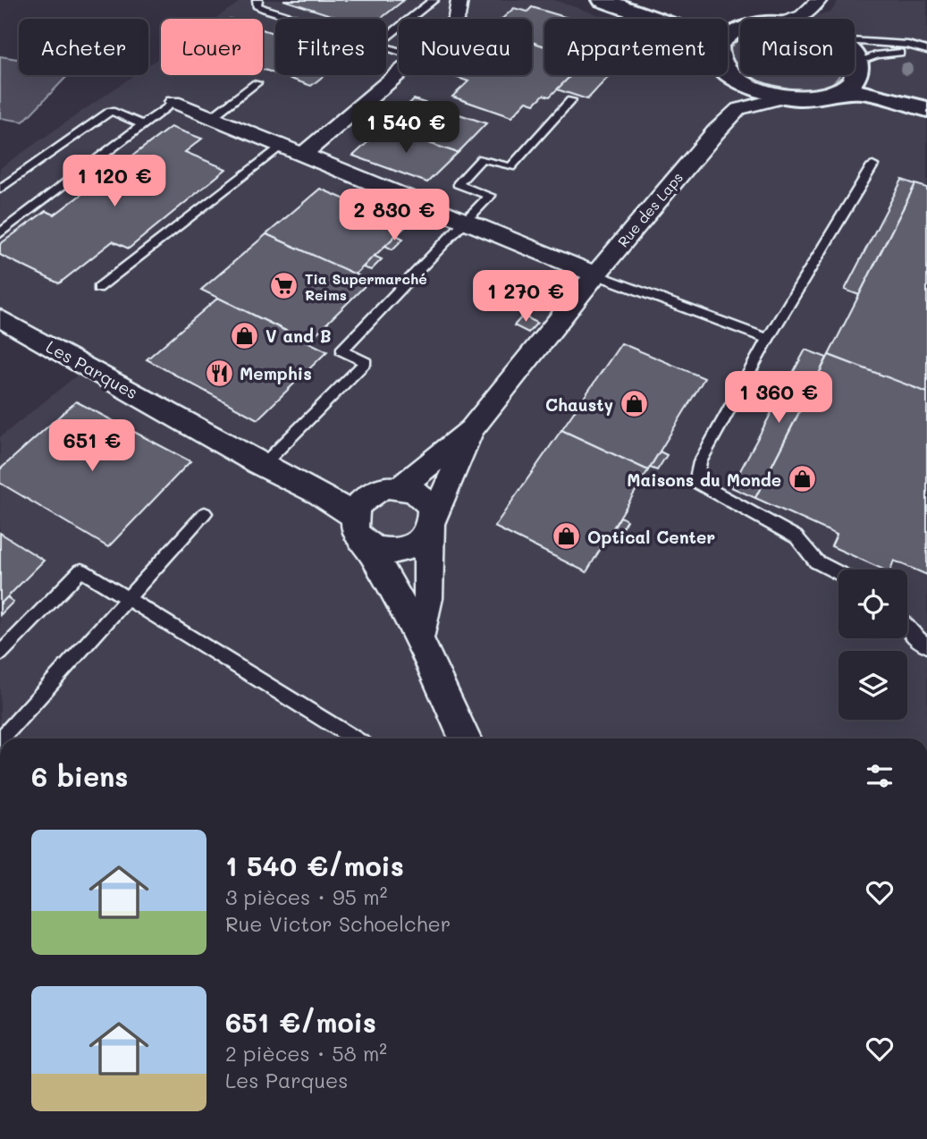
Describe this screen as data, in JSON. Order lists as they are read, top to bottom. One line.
{"streets":{"street":["Rue des Laps","Les Parques"]},"crossings":[["Rue des Laps","Les Parques"]],"places":{"supermarket":["Tia Supermarché Reims"],"shop":["V and B","Chausty","Maisons du Monde","Optical Center"],"restaurant":["Memphis"]},"page":{"chip":["Acheter","Louer","Filtres","Nouveau","Appartement","Maison"],"price":["1 540 €","1 120 €","2 830 €","1 270 €","1 360 €","651 €"],"heading":"6 biens","list":[{"name":"1 540 €/mois","note":"3 pièces · 95 m² · Rue Victor Schoelcher"},{"name":"651 €/mois","note":"2 pièces · 58 m² · Les Parques"}]}}
